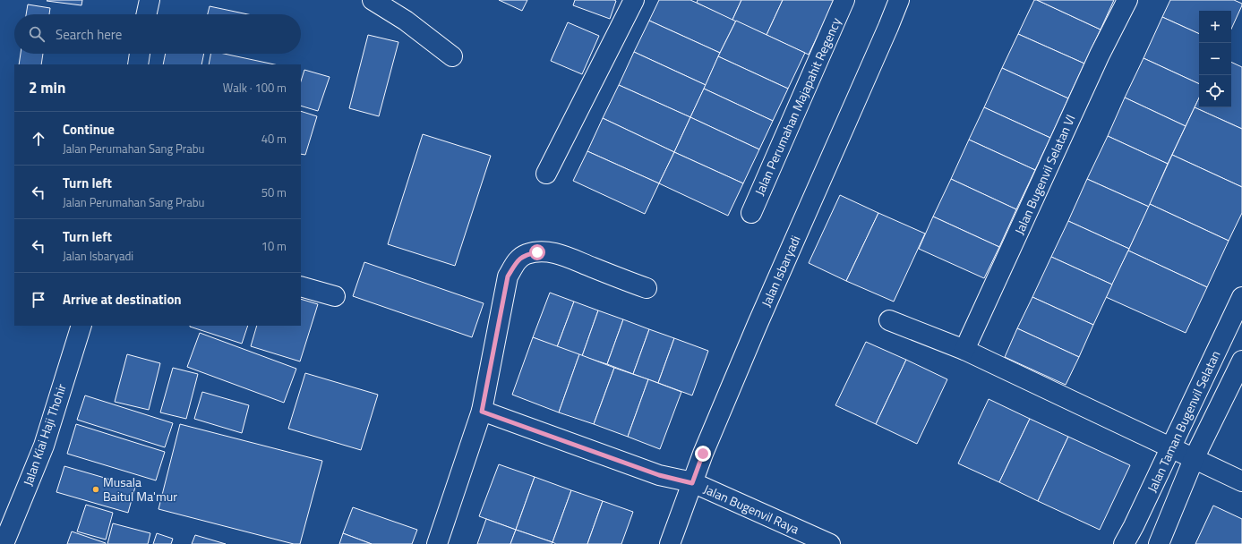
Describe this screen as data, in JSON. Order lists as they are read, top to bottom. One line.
{"streets":{"street":["Jalan Perumahan Majapahit Regency","Jalan Bugenvil Selatan VI","Jalan Isbaryadi","Jalan Taman Bugenvil Selatan","Jalan Kiai Haji Thohir","Jalan Bugenvil Raya"]},"crossings":[["Jalan Isbaryadi","Jalan Bugenvil Raya"]],"places":["Musala Baitul Ma'mur"],"page":{"map_buttons":["+","−"],"search":"Search here","heading":["2 min","Walk · 100 m"],"list":[["Continue","Jalan Perumahan Sang Prabu","40 m"],["Turn left","Jalan Perumahan Sang Prabu","50 m"],["Turn left","Jalan Isbaryadi","10 m"],"Arrive at destination"]}}
